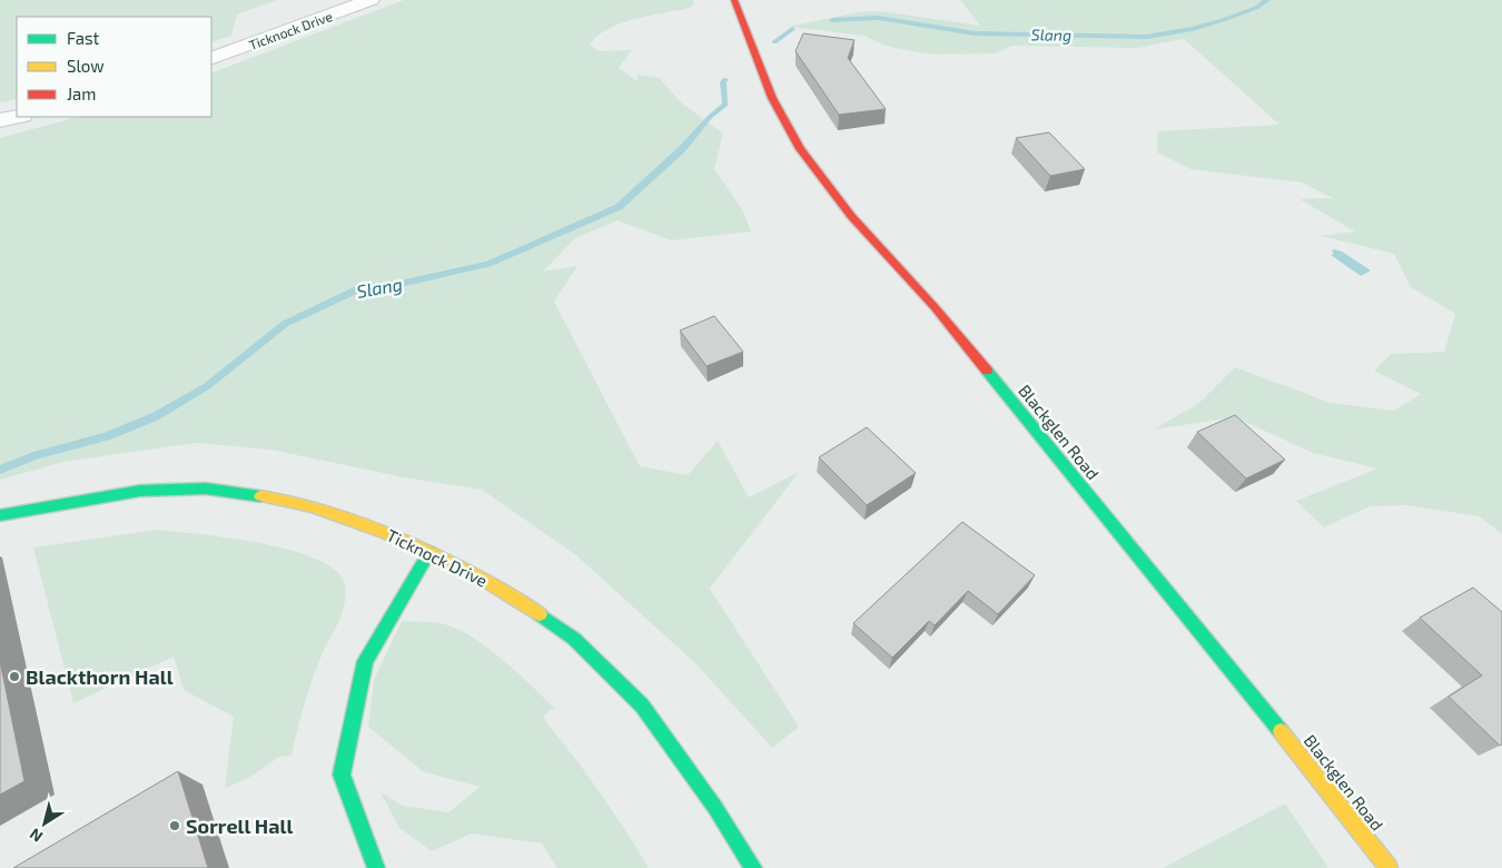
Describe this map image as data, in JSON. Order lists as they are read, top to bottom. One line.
{"streets":{"street":["Ticknock Drive","Blackglen Road"]},"water":["Slang"],"places":["Blackthorn Hall","Sorrell Hall"],"legend":["Fast","Slow","Jam"],"north":"bottom left"}
